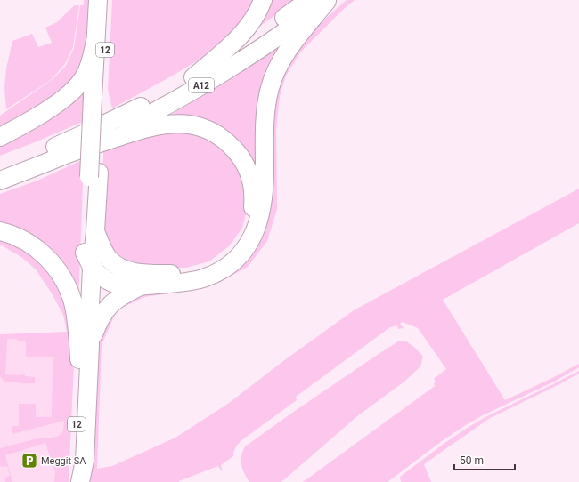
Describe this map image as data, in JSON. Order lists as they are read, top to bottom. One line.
{"streets":{"highway":["12","A12"]},"places":{"parking":["Meggit SA"]},"scale_bar":"50 m"}
